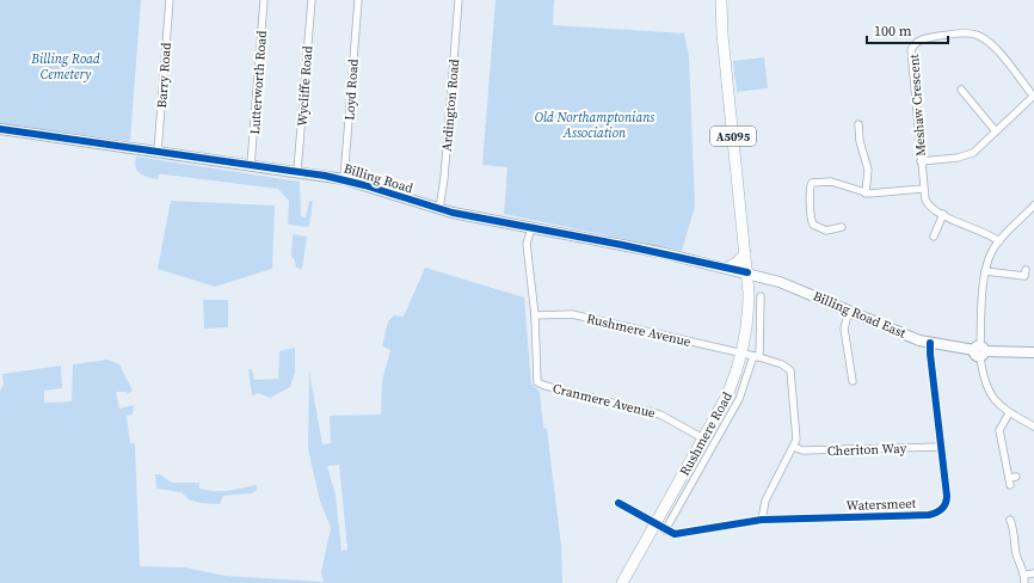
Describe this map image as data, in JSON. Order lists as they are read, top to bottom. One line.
{"streets":{"main road":["A5095","Rushmere Road"],"street":["Barry Road","Lutterworth Road","Wycliffe Road","Loyd Road","Ardington Road","Meshaw Crescent","Billing Road","Billing Road East","Rushmere Avenue","Cranmere Avenue","Cheriton Way","Watersmeet"]},"crossings":[["Barry Road","Billing Road"],["Lutterworth Road","Billing Road"],["Wycliffe Road","Billing Road"],["Loyd Road","Billing Road"],["Ardington Road","Billing Road"],["A5095","Billing Road"],["A5095","Billing Road East"],["A5095","Rushmere Road"],["Billing Road","Billing Road East"],["Billing Road","Rushmere Road"],["Billing Road East","Rushmere Road"],["Billing Road East","Watersmeet"],["Rushmere Avenue","Cranmere Avenue"],["Rushmere Avenue","Rushmere Road"],["Rushmere Avenue","Cheriton Way"],["Cranmere Avenue","Rushmere Road"],["Rushmere Road","Watersmeet"],["Cheriton Way","Watersmeet"]],"parks":["Billing Road Cemetery","Old Northamptonians Association"],"scale_bar":"100 m"}
